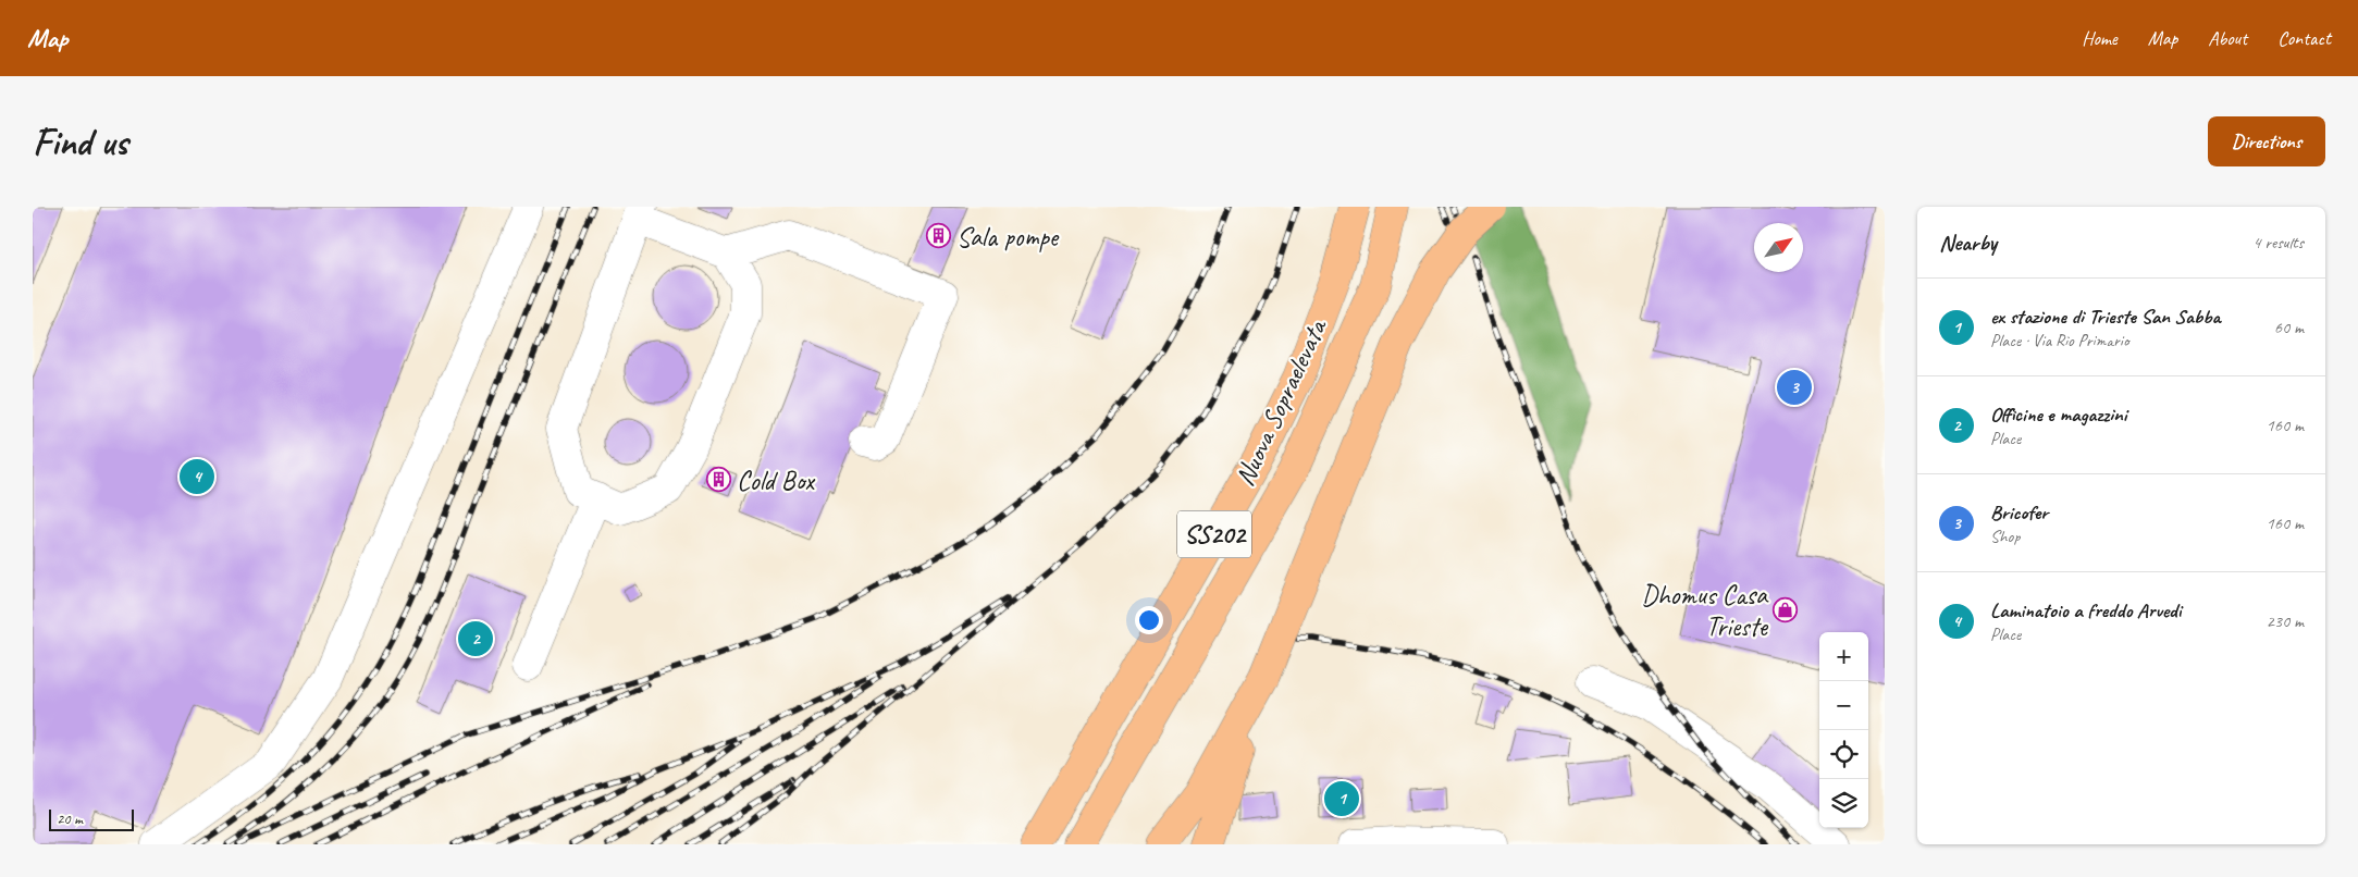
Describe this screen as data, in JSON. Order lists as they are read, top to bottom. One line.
{"streets":{"highway":["Nuova Sopraelevata","SS202"]},"places":{"building":["Sala pompe","Cold Box"],"shop":["Dhomus Casa Trieste"]},"scale_bar":"20 m","north":"top right","page":{"header":"Map","nav":["Home","Map","About","Contact"],"buttons":"Directions","title":"Find us","heading":["Nearby","4 results"],"list":[{"mark":"1","name":"ex stazione di Trieste San Sabba","note":"Place · Via Rio Primario","value":"60 m"},{"mark":"2","name":"Officine e magazzini","note":"Place","value":"160 m"},{"mark":"3","name":"Bricofer","note":"Shop","value":"160 m"},{"mark":"4","name":"Laminatoio a freddo Arvedi","note":"Place","value":"230 m"}],"pins":["3","4","2","1"],"map_buttons":["+","−"],"scale":"20 m"}}
